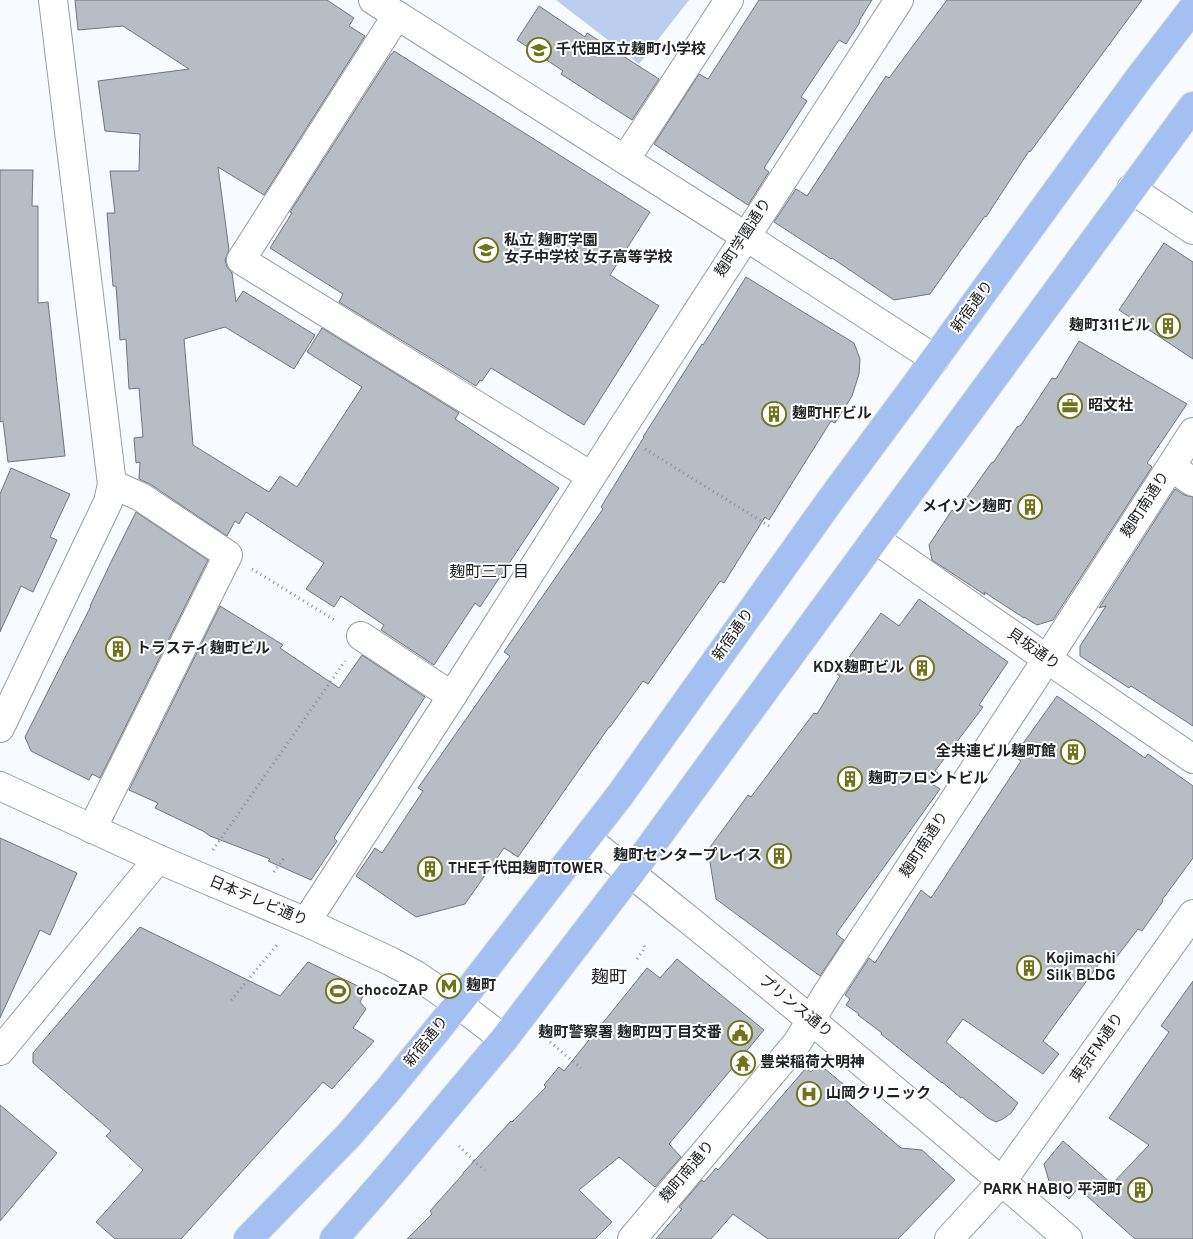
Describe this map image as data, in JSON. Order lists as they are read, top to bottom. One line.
{"streets":{"highway":["新宿通り"],"street":["麹町学園通り","麹町南通り","貝坂通り","日本テレビ通り","プリンス通り","東京FM通り"]},"crossings":[["麹町学園通り","日本テレビ通り"],["新宿通り","日本テレビ通り"],["新宿通り","プリンス通り"],["麹町南通り","貝坂通り"],["麹町南通り","プリンス通り"],["プリンス通り","東京FM通り"]],"districts":["麹町三丁目","麹町"],"places":{"school or university":["千代田区立麹町小学校","私立 麹町学園 女子中学校 女子高等学校"],"building":["麹町311ビル","麹町HFビル","メイゾン麹町","トラスティ麹町ビル","KDX麹町ビル","全共連ビル麹町館","麹町フロントビル","麹町センタープレイス","THE千代田麹町TOWER","Kojimachi Silk BLDG","PARK HABIO 平河町"],"office":["昭文社"],"metro station":["麹町"],"sports":["chocoZAP"],"public building":["麹町警察署 麹町四丁目交番"],"temple":["豊栄稲荷大明神"],"hospital":["山岡クリニック"]}}
